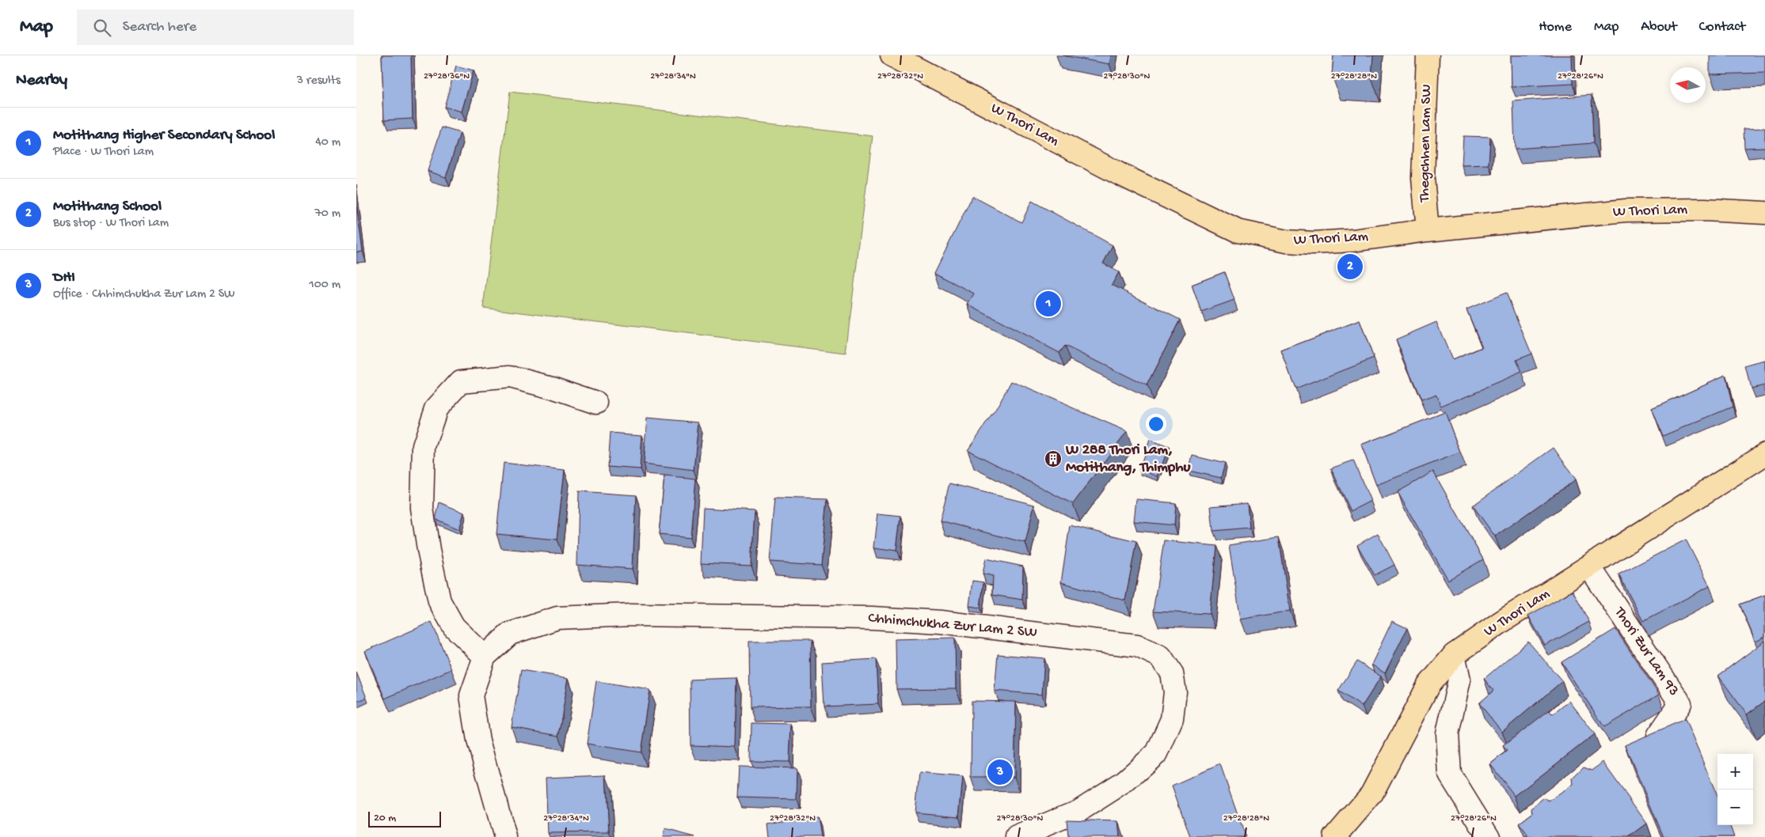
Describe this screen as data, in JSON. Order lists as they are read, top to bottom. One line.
{"streets":{"main road":["W Thori Lam","Thegchhen Lam SW"],"street":["Chhimchukha Zur Lam 2 SW","Thori Zur Lam 93"]},"crossings":[["W Thori Lam","Thegchhen Lam SW"],["W Thori Lam","Thori Zur Lam 93"]],"places":{"building":["W 288 Thori Lam, Motithang, Thimphu"]},"scale_bar":"20 m","north":"left","page":{"header":"Map","search":"Search here","nav":["Home","Map","About","Contact"],"heading":["Nearby","3 results"],"list":[{"mark":"1","name":"Motithang Higher Secondary School","note":"Place · W Thori Lam","value":"40 m"},{"mark":"2","name":"Motithang School","note":"Bus stop · W Thori Lam","value":"70 m"},{"mark":"3","name":"DHI","note":"Office · Chhimchukha Zur Lam 2 SW","value":"100 m"}],"pins":["2","1","3"],"map_buttons":["+","−"],"scale":"20 m"},"coordinates":["27°28'36\"N","27°28'34\"N","27°28'32\"N","27°28'30\"N","27°28'28\"N","27°28'26\"N"]}
